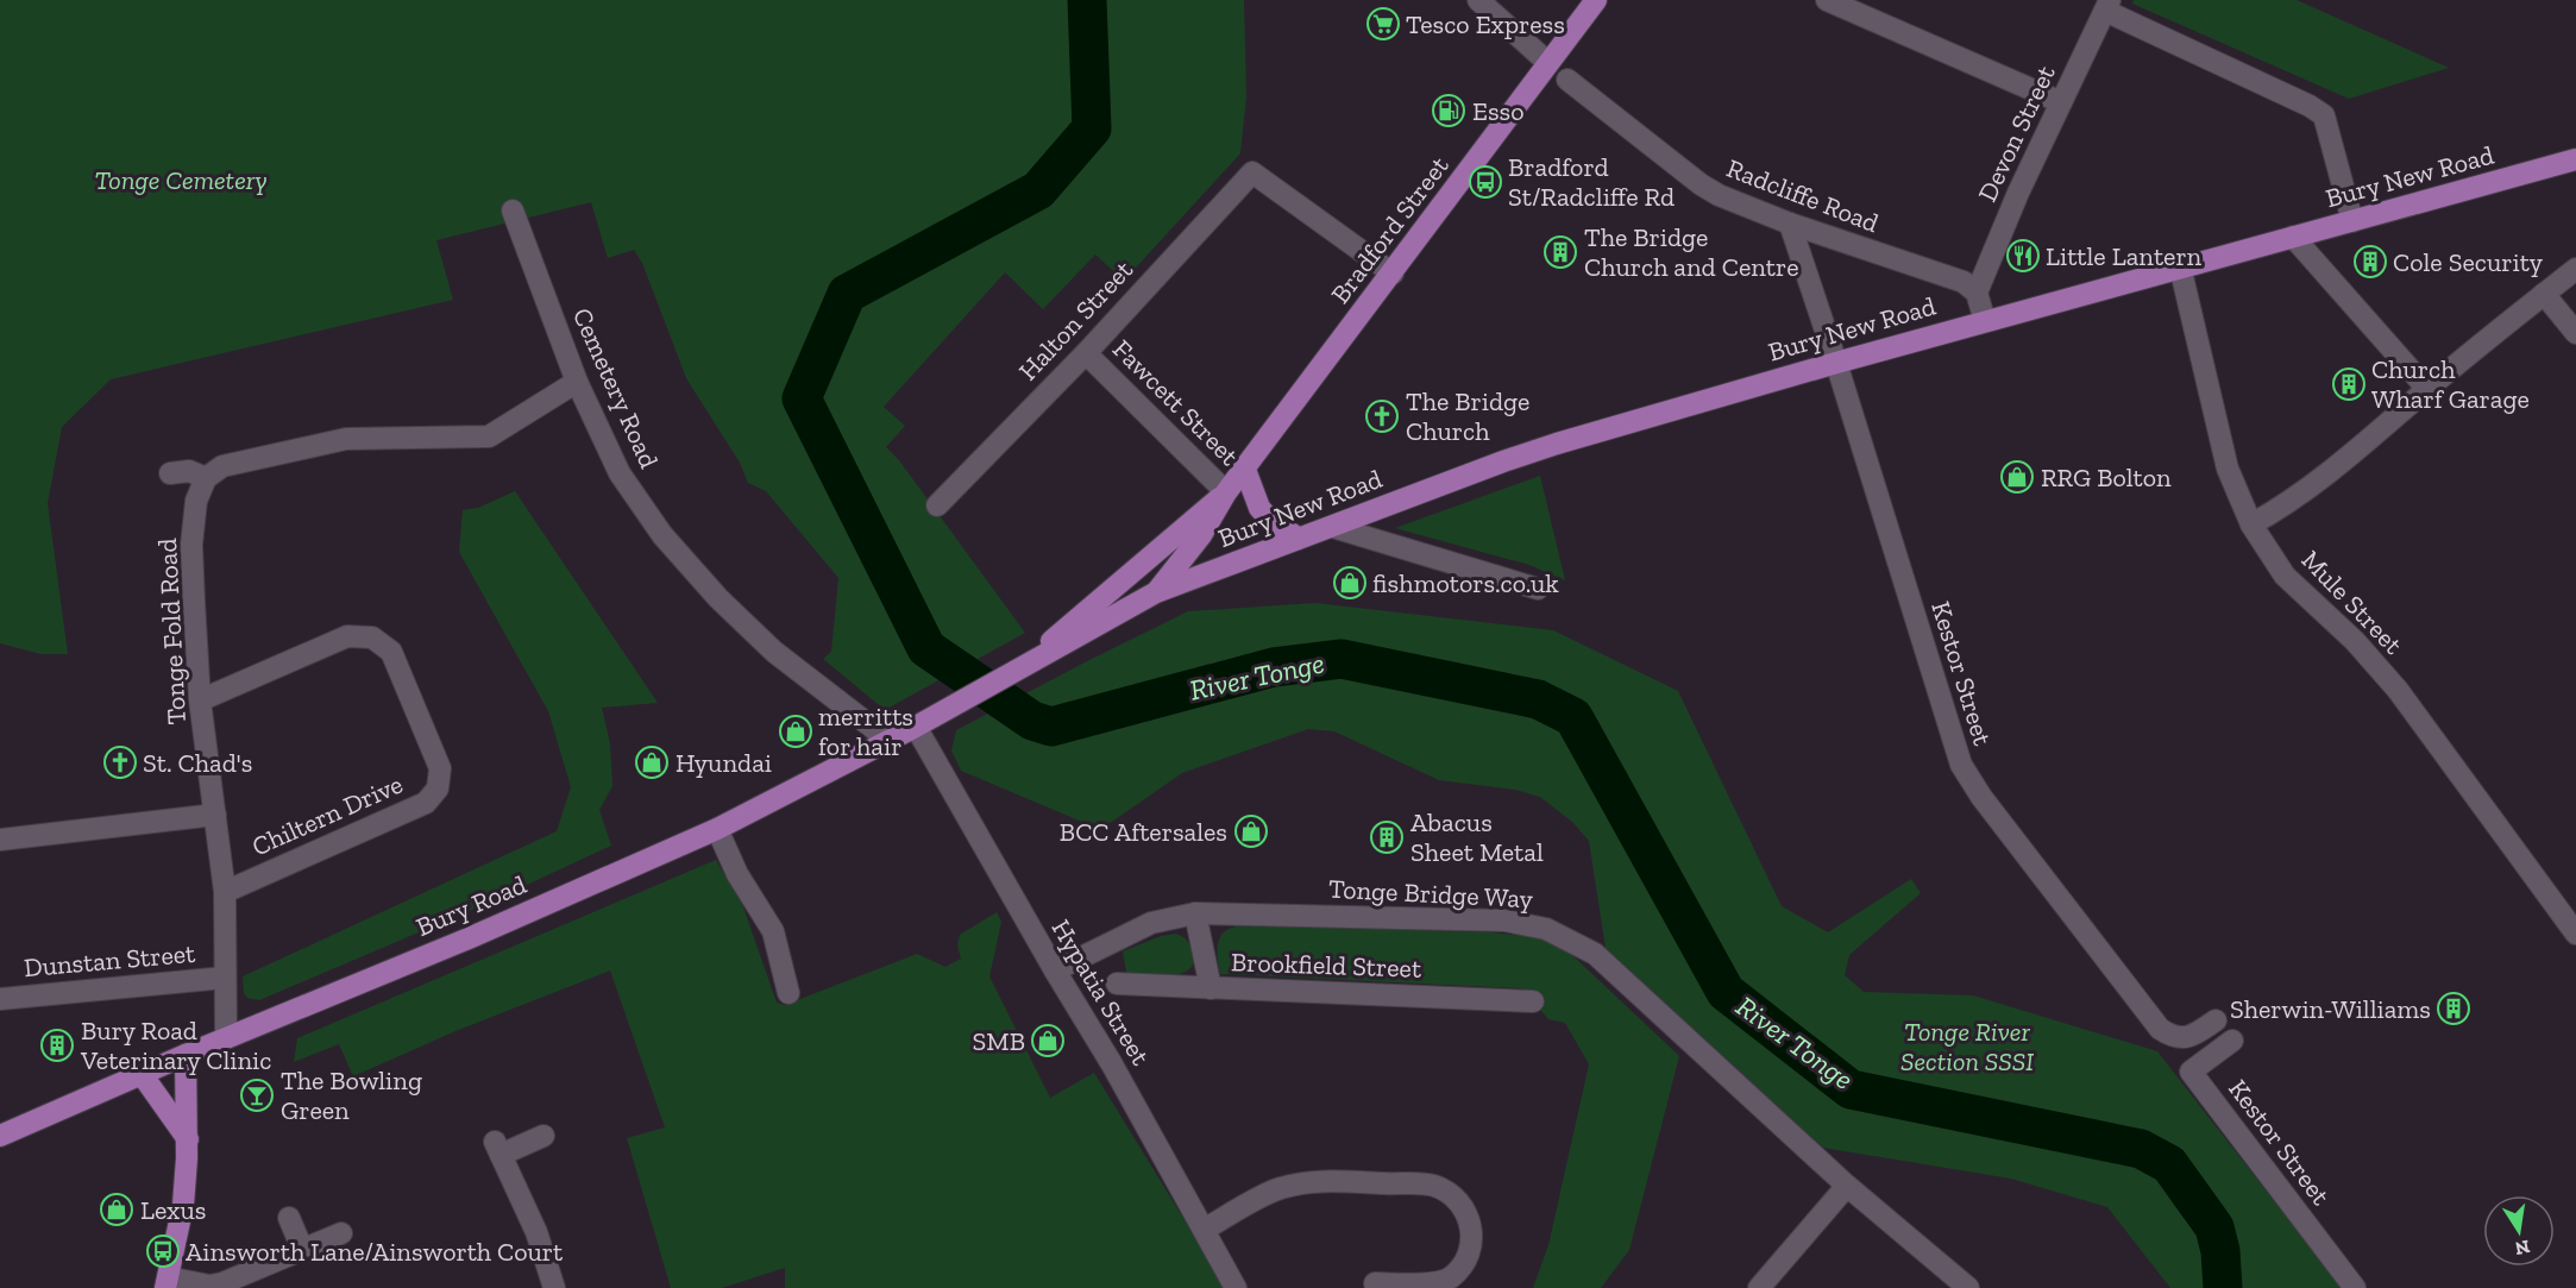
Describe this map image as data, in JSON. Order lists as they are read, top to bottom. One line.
{"streets":{"main road":["Bury New Road","Bradford Street","Bury Road"],"street":["Devon Street","Radcliffe Road","Halton Street","Cemetery Road","Fawcett Street","Mule Street","Tonge Fold Road","Kestor Street","Chiltern Drive","Tonge Bridge Way","Dunstan Street","Brookfield Street","Hypatia Street"]},"crossings":[["Devon Street","Radcliffe Road"],["Bury New Road","Bradford Street"],["Bury New Road","Mule Street"],["Bury New Road","Kestor Street"],["Radcliffe Road","Kestor Street"],["Bradford Street","Halton Street"],["Bradford Street","Fawcett Street"],["Bradford Street","Bury Road"],["Halton Street","Fawcett Street"],["Cemetery Road","Bury Road"],["Tonge Fold Road","Chiltern Drive"],["Tonge Fold Road","Bury Road"],["Tonge Fold Road","Dunstan Street"],["Tonge Bridge Way","Hypatia Street"],["Bury Road","Hypatia Street"]],"water":["River Tonge"],"parks":["Tonge Cemetery","Tonge River Section SSSI"],"places":{"supermarket":["Tesco Express"],"fuel station":["Esso"],"bus stop":["Bradford St/Radcliffe Rd","Ainsworth Lane/Ainsworth Court"],"building":["The Bridge Church and Centre","Cole Security","Church Wharf Garage","Abacus Sheet Metal","Sherwin-Williams","Bury Road Veterinary Clinic"],"restaurant":["Little Lantern"],"church":["The Bridge Church","St. Chad's"],"shop":["RRG Bolton","fishmotors.co.uk","merritts for hair","Hyundai","BCC Aftersales","SMB","Lexus"],"bar":["The Bowling Green"]},"north":"bottom"}
